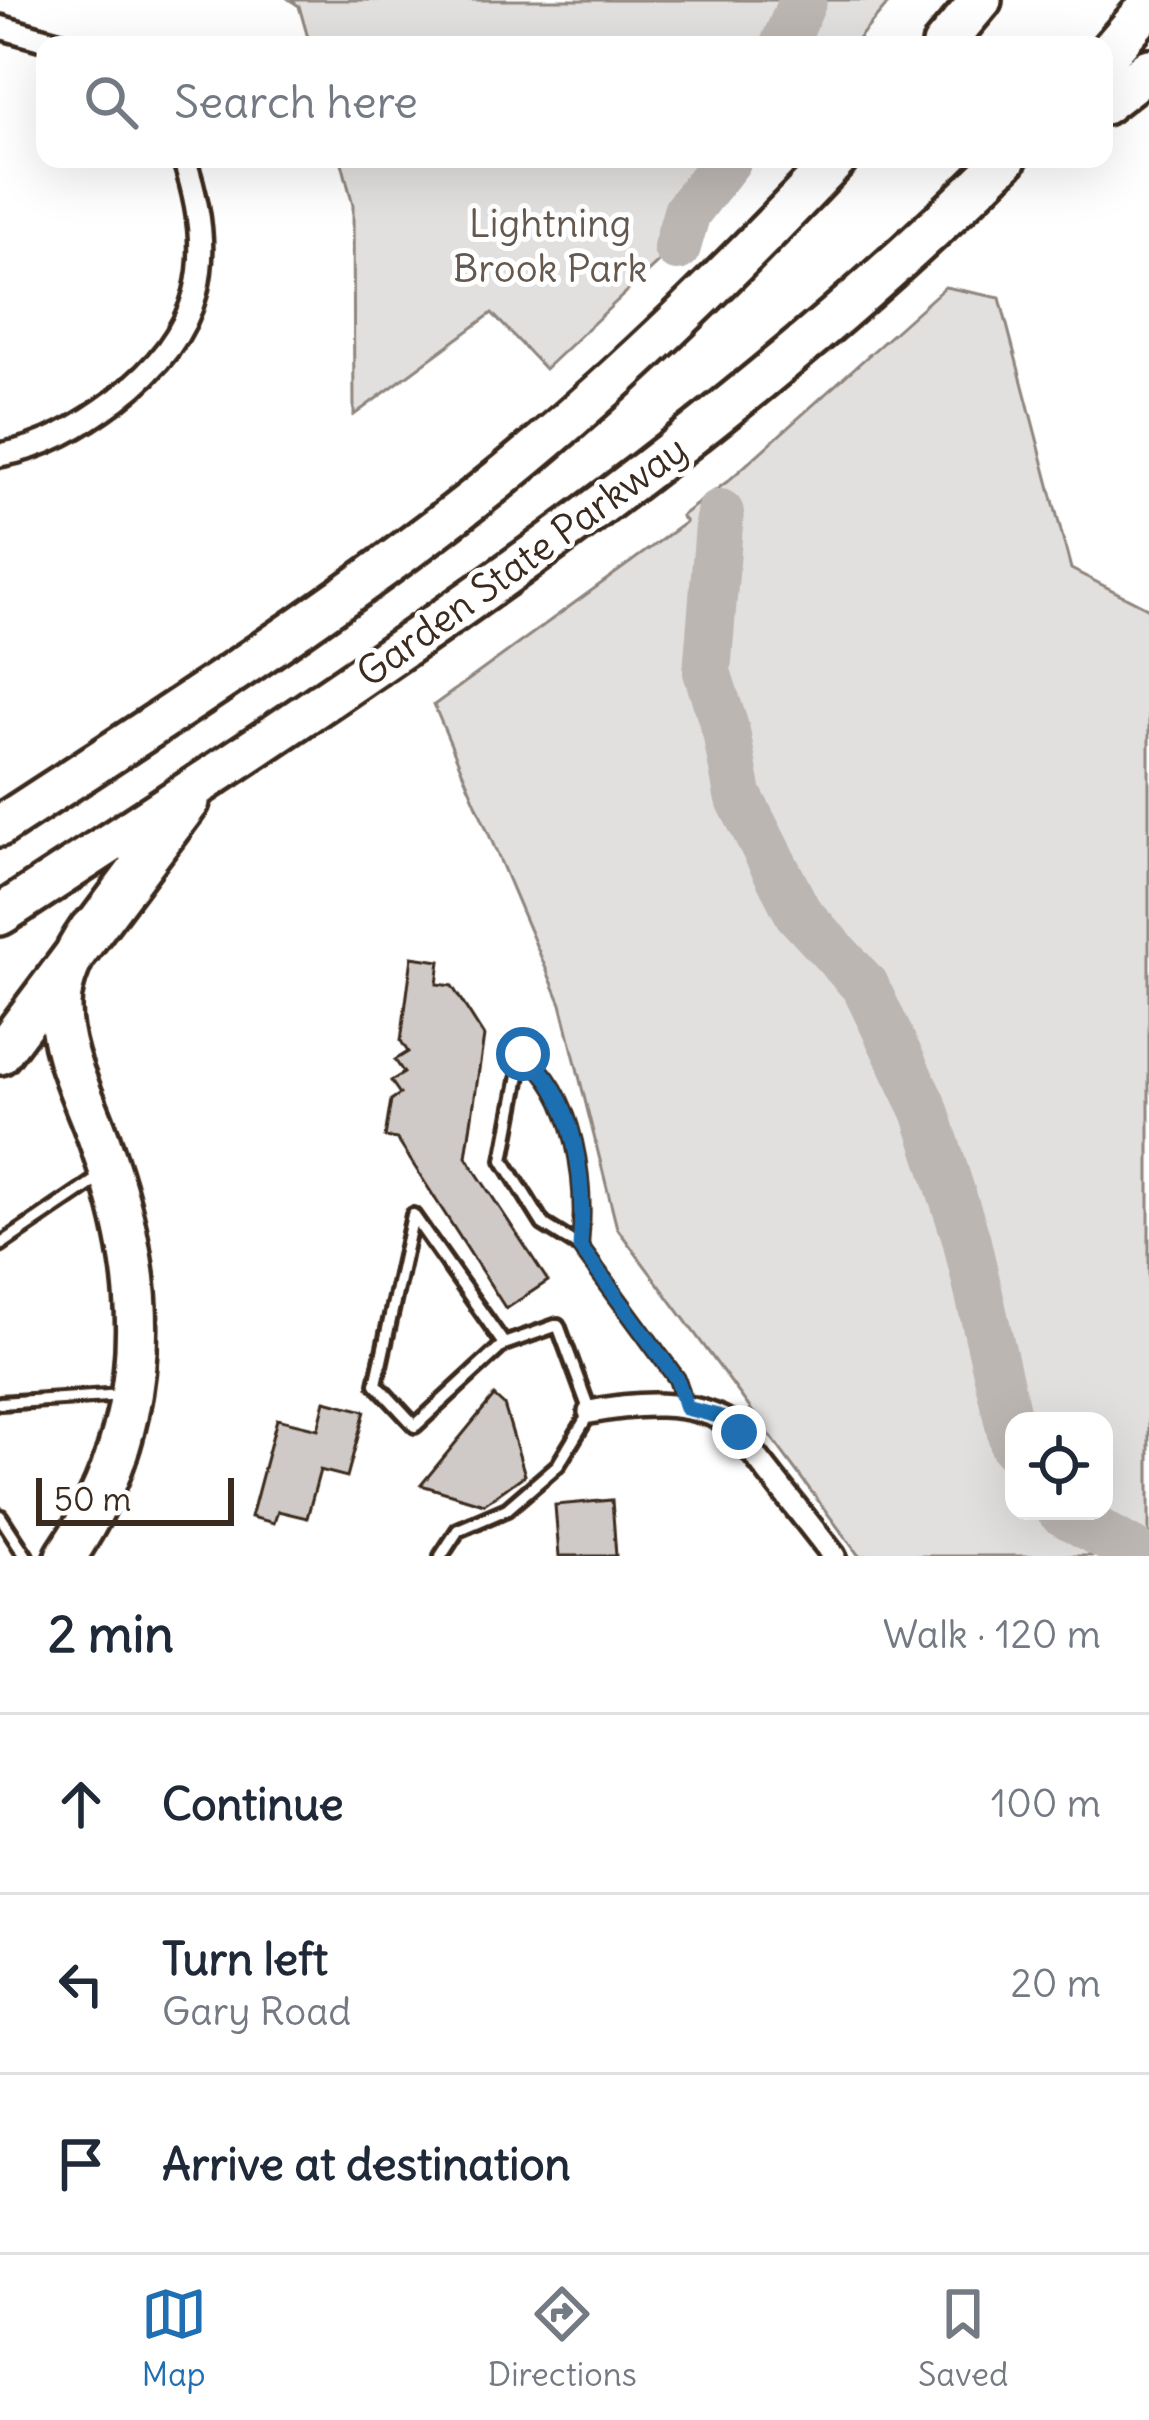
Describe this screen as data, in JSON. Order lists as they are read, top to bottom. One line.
{"streets":{"highway":["Garden State Parkway"]},"parks":["Lightning Brook Park"],"scale_bar":"50 m","page":{"search":"Search here","scale":"50 m","heading":["2 min","Walk · 120 m"],"list":[["Continue","100 m"],["Turn left","Gary Road","20 m"],"Arrive at destination"],"nav":["Map","Directions","Saved"]}}
